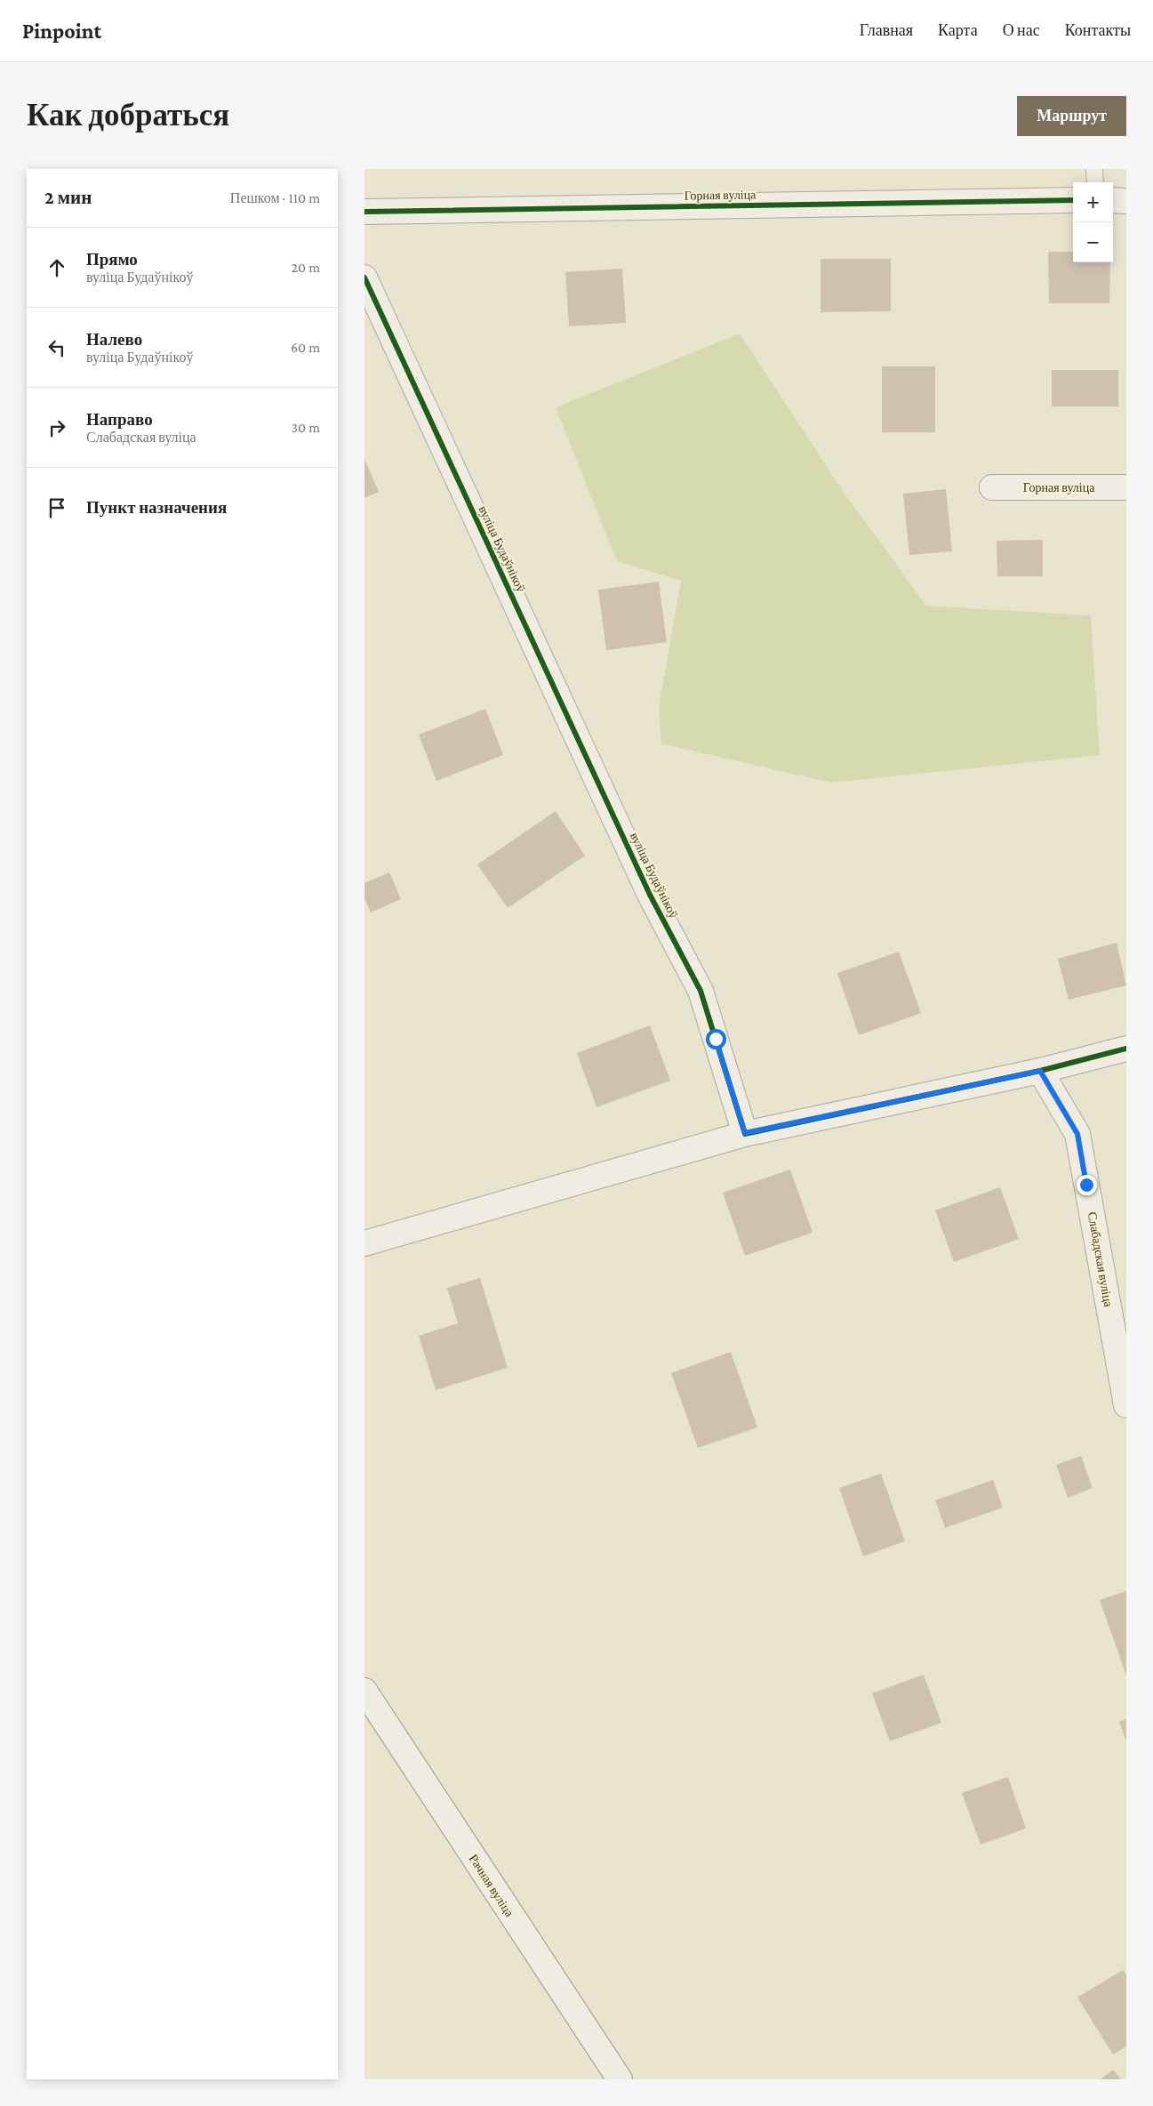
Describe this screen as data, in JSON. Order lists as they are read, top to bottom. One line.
{"streets":{"street":["Горная вуліца","вуліца Будаўнікоў","Слабадская вуліца","Рачная вуліца"]},"page":{"header":"Pinpoint","nav":["Главная","Карта","О нас","Контакты"],"buttons":"Маршрут","title":"Как добраться","heading":["2 мин","Пешком · 110 m"],"map_buttons":["+","−"],"list":[["Прямо","вуліца Будаўнікоў","20 m"],["Налево","вуліца Будаўнікоў","60 m"],["Направо","Слабадская вуліца","30 m"],"Пункт назначения"]}}
